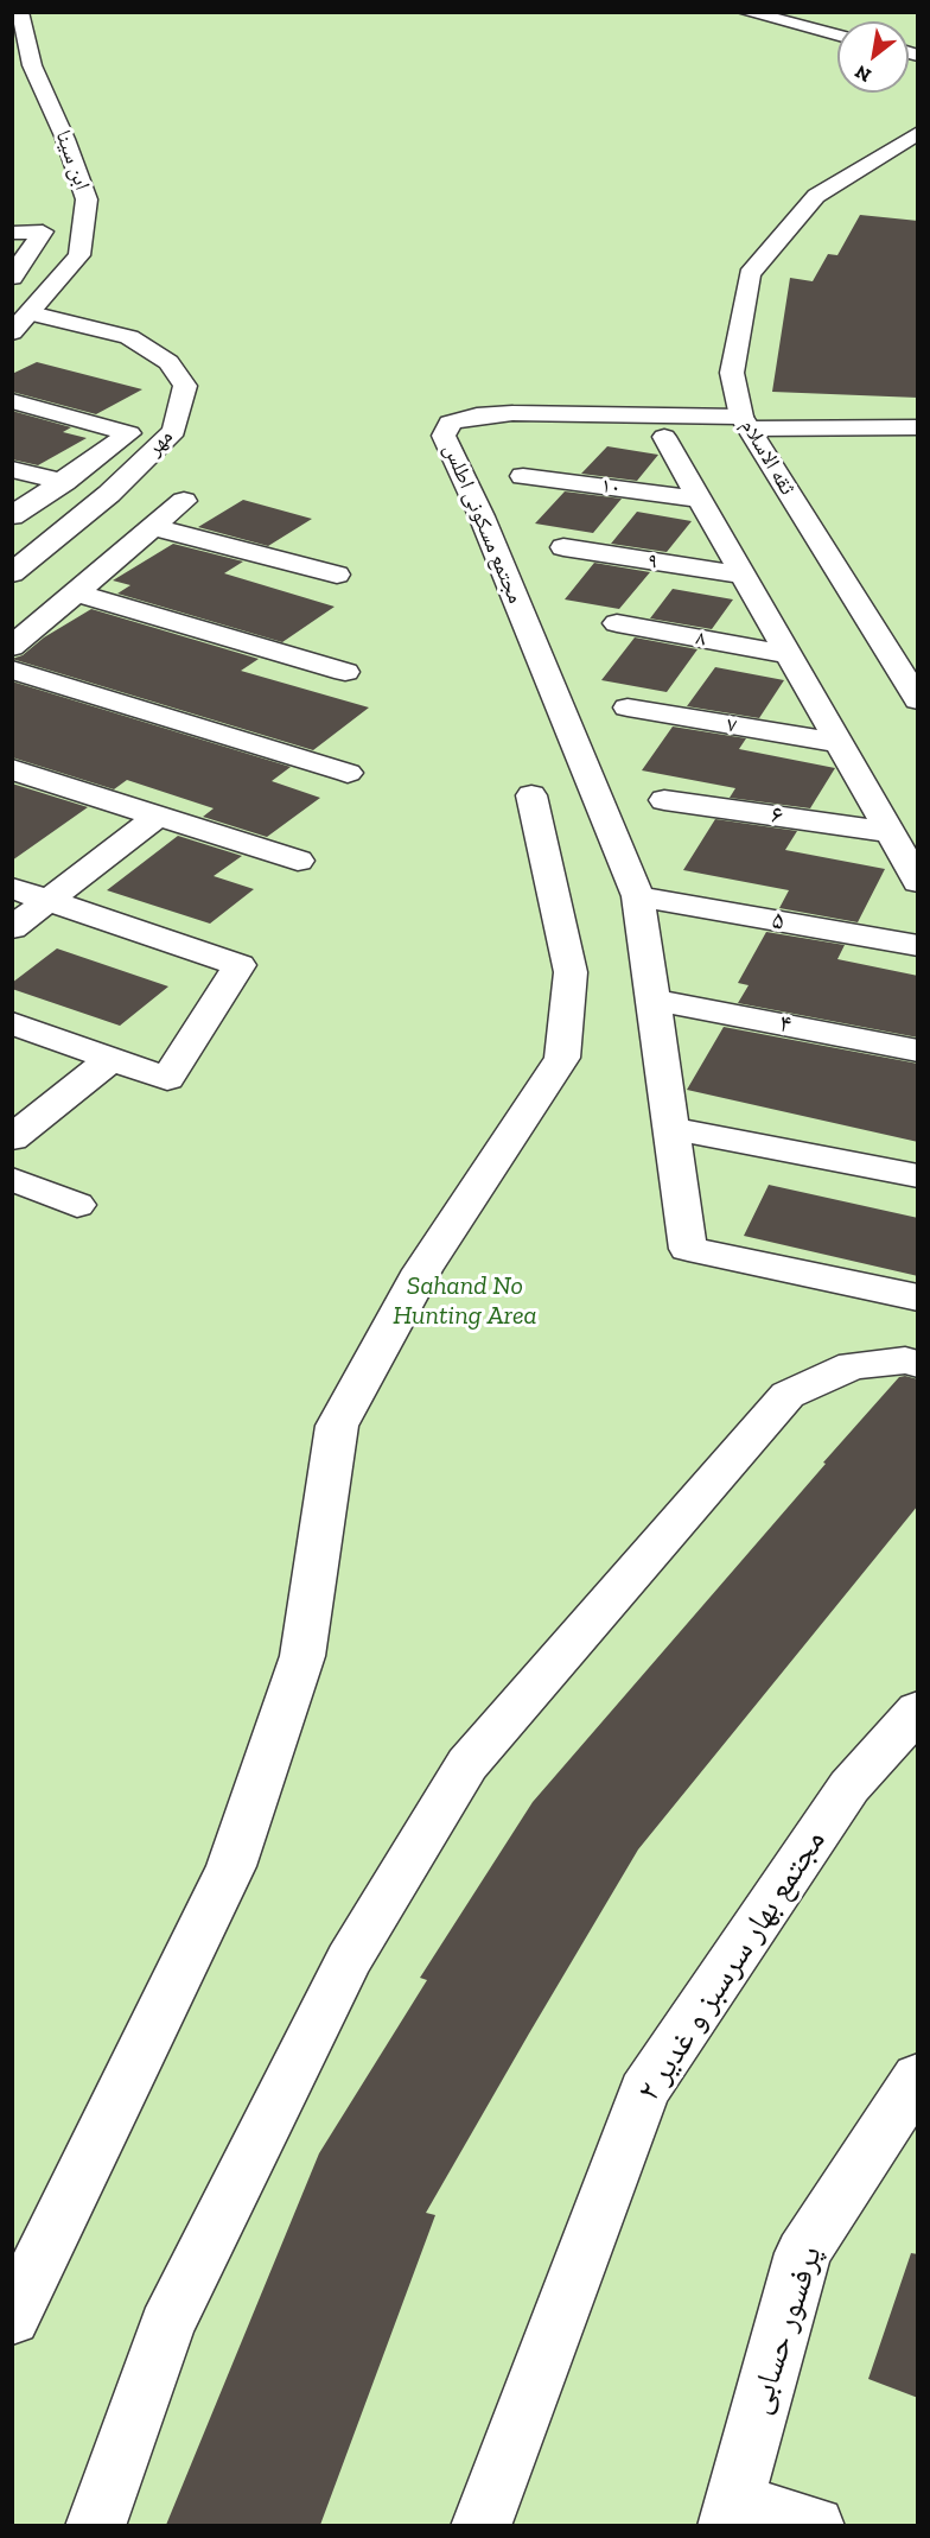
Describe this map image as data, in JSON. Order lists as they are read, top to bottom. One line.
{"streets":{"street":["ابن سینا","مهر","ثقه الاسلام","۱۰","مجتمع مسکونی اطلس","۹","۸","۷","۶","۵","۴","مجتمع بهار سرسبز و غدیر ۲","پرفسور حسابی"]},"crossings":[["ابن سینا","مهر"],["ثقه الاسلام","مجتمع مسکونی اطلس"],["مجتمع مسکونی اطلس","۵"]],"parks":["Sahand No Hunting Area"],"north":"bottom left"}
